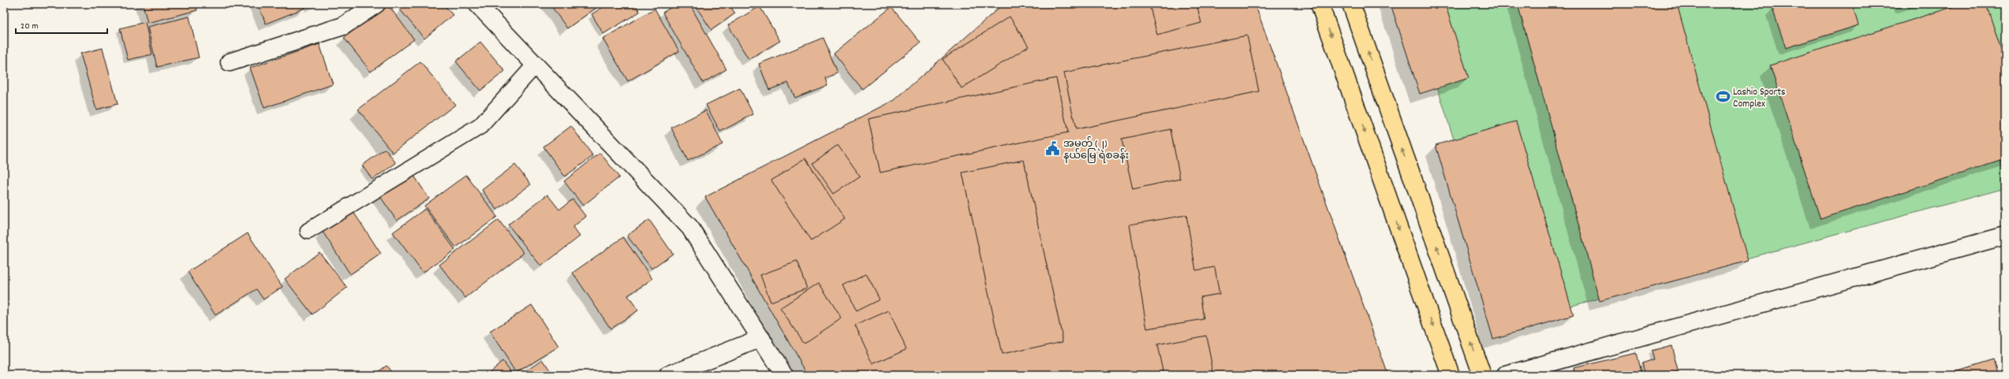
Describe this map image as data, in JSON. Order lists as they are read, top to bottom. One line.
{"places":{"sports":["Lashio Sports Complex"],"public building":["အမှတ် (၂) နယ်မြေ ရဲစခန်း"]},"scale_bar":"20 m"}
